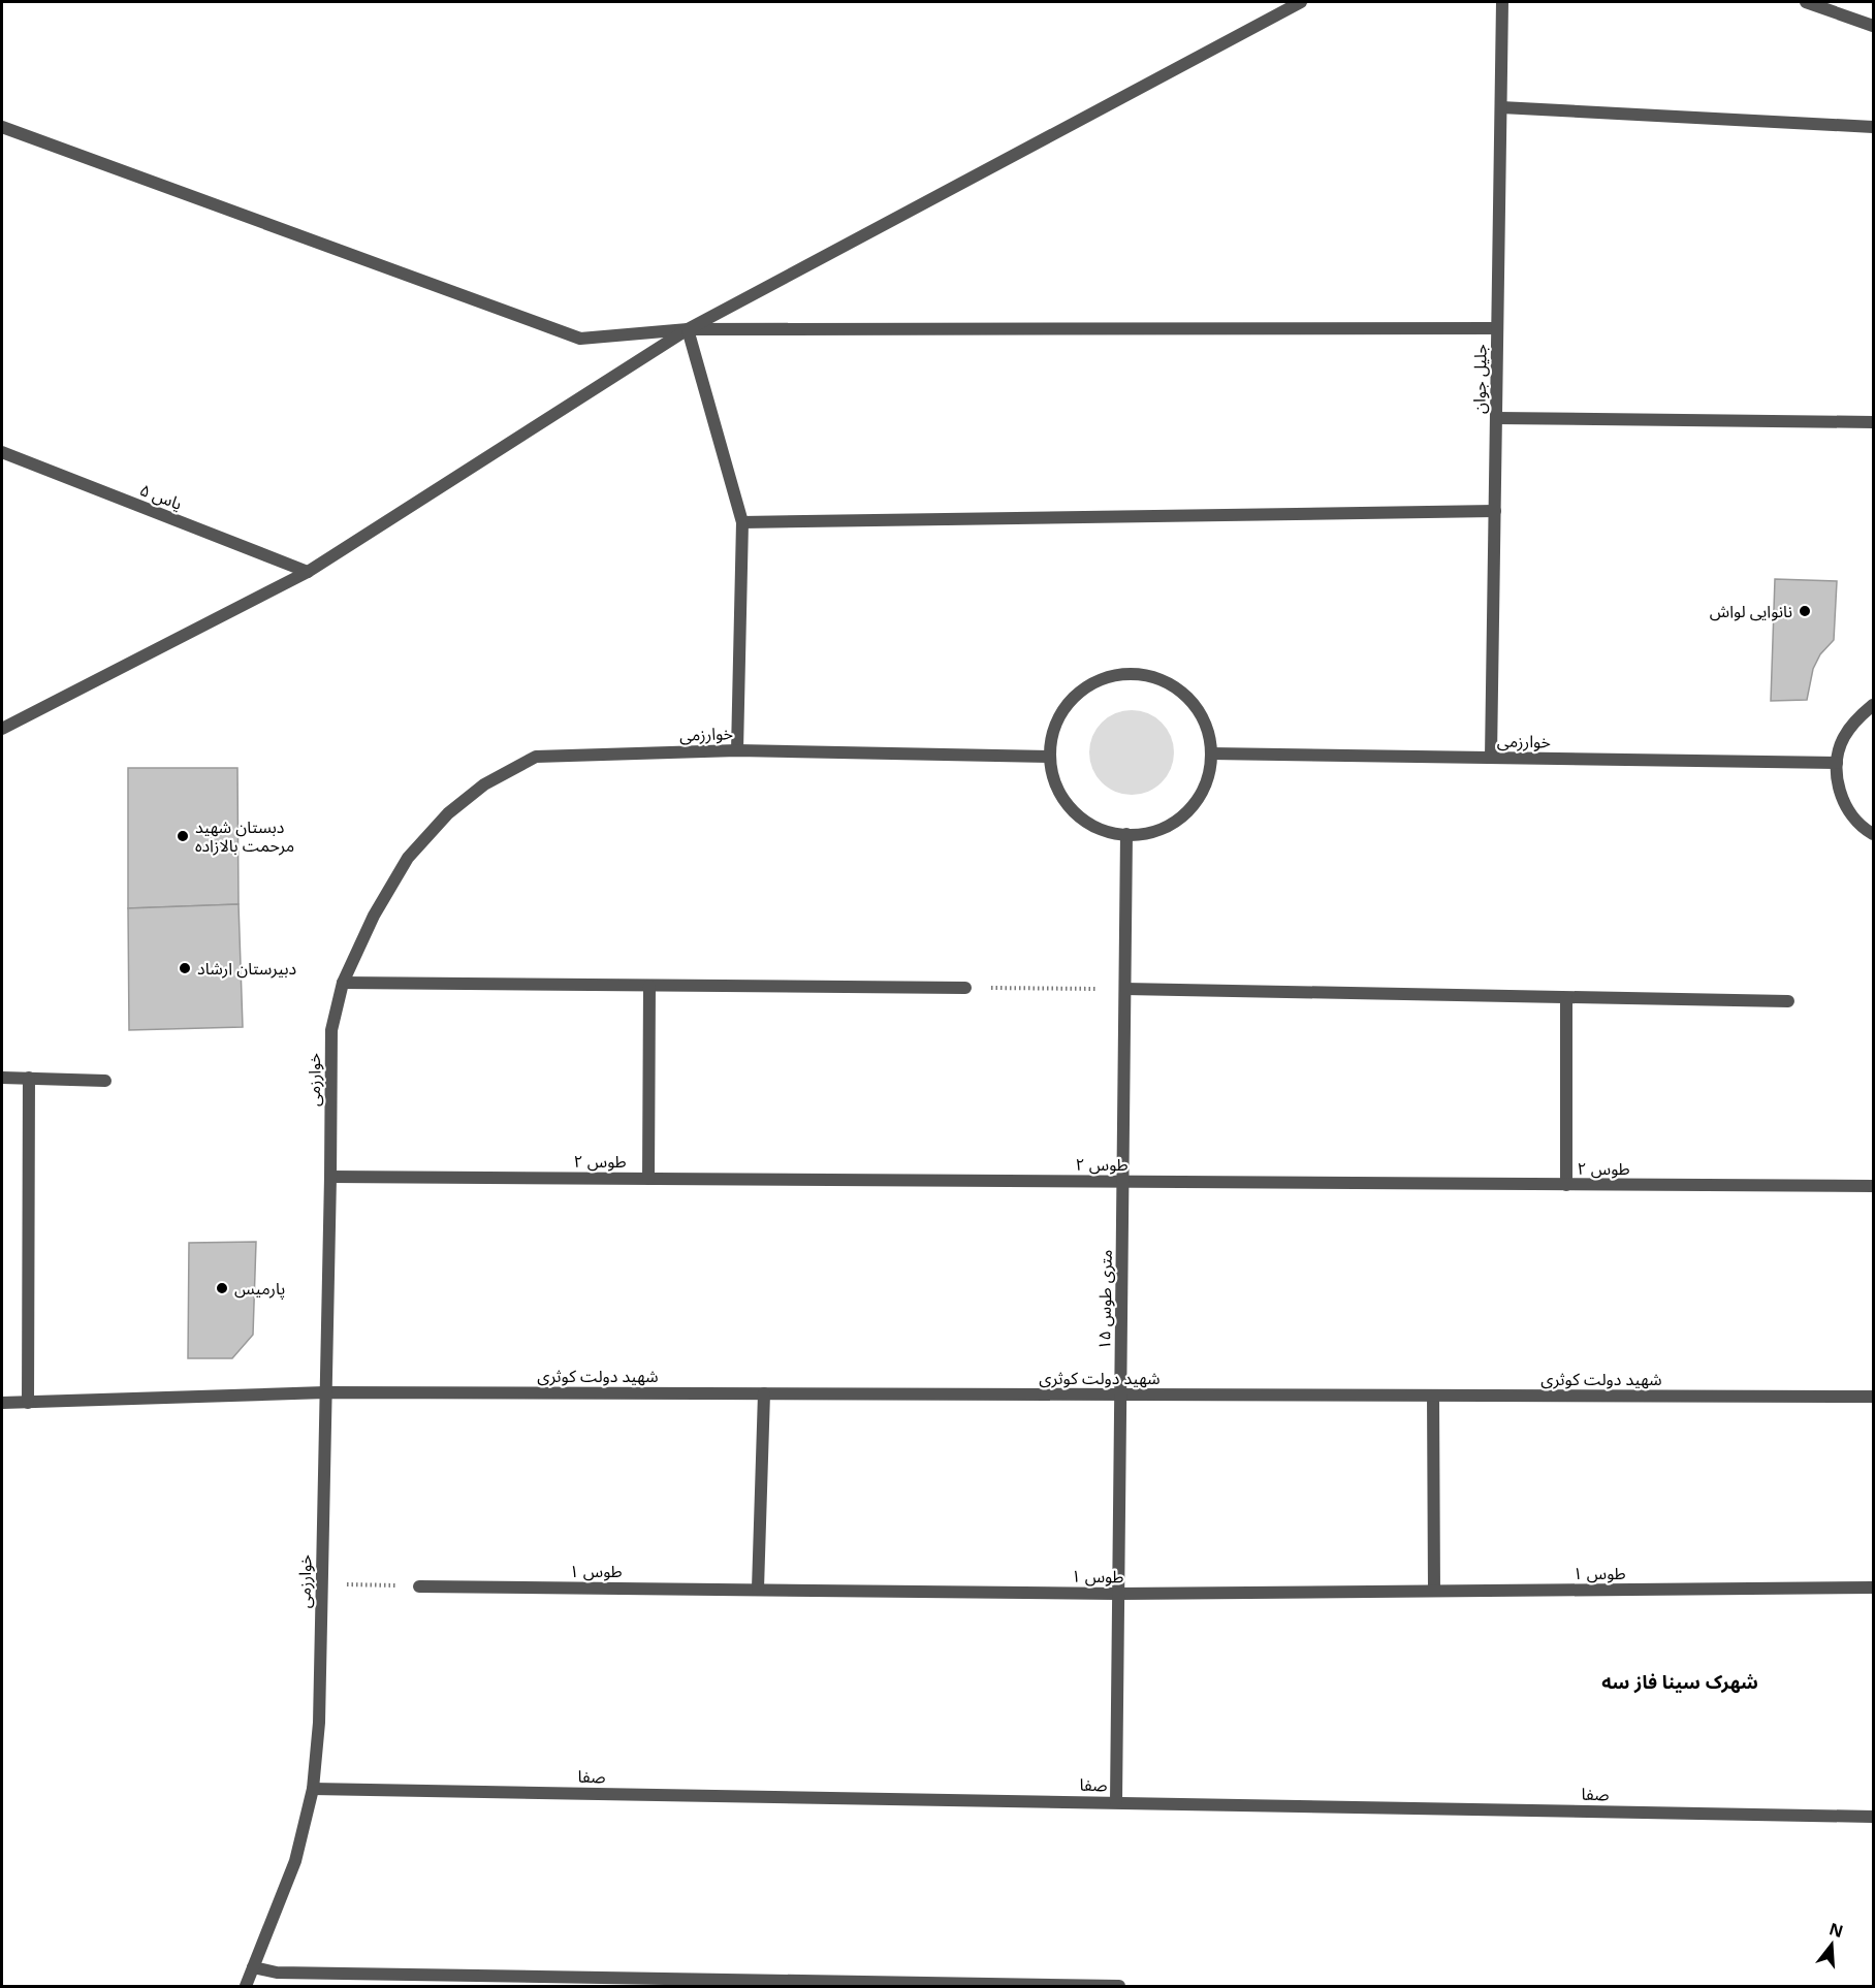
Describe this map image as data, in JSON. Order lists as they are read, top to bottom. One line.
{"streets":{"street":["جلیل جوان","یاس ۵","خوارزمی","طوس ۲","۱۵ متری طوس","شهید دولت کوثری","طوس ۱","صفا"]},"crossings":[["جلیل جوان","خوارزمی"],["خوارزمی","طوس ۲"],["خوارزمی","۱۵ متری طوس"],["خوارزمی","شهید دولت کوثری"],["خوارزمی","صفا"],["طوس ۲","۱۵ متری طوس"],["۱۵ متری طوس","شهید دولت کوثری"],["۱۵ متری طوس","طوس ۱"],["۱۵ متری طوس","صفا"]],"districts":["شهرک سینا فاز سه"],"places":["نانوایی لواش","دبستان شهید مرحمت بالازاده","دبیرستان ارشاد","پارمیس"],"north":"top"}
